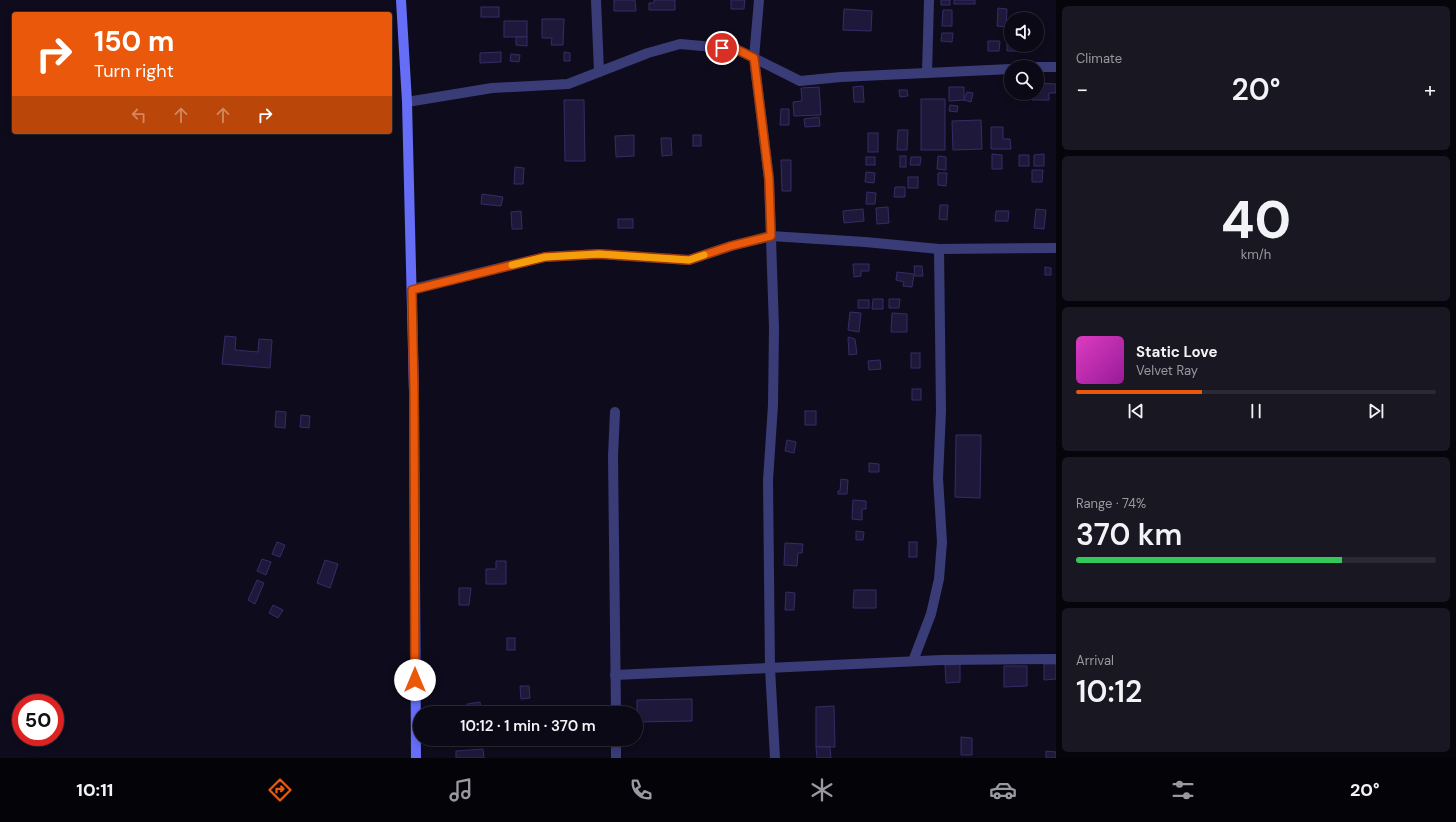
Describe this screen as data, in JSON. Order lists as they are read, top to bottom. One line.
{"page":{"tile":["Climate",["40","km/h"],["Range · 74%","370 km"],["Arrival","10:12"]],"turn":["150 m","Turn right"],"heat":["−","20°","+"],"song":["Static Love","Velvet Ray"],"limit":"50","trip":"10:12 · 1 min · 370 m","tabs":["10:11","20°"]}}
